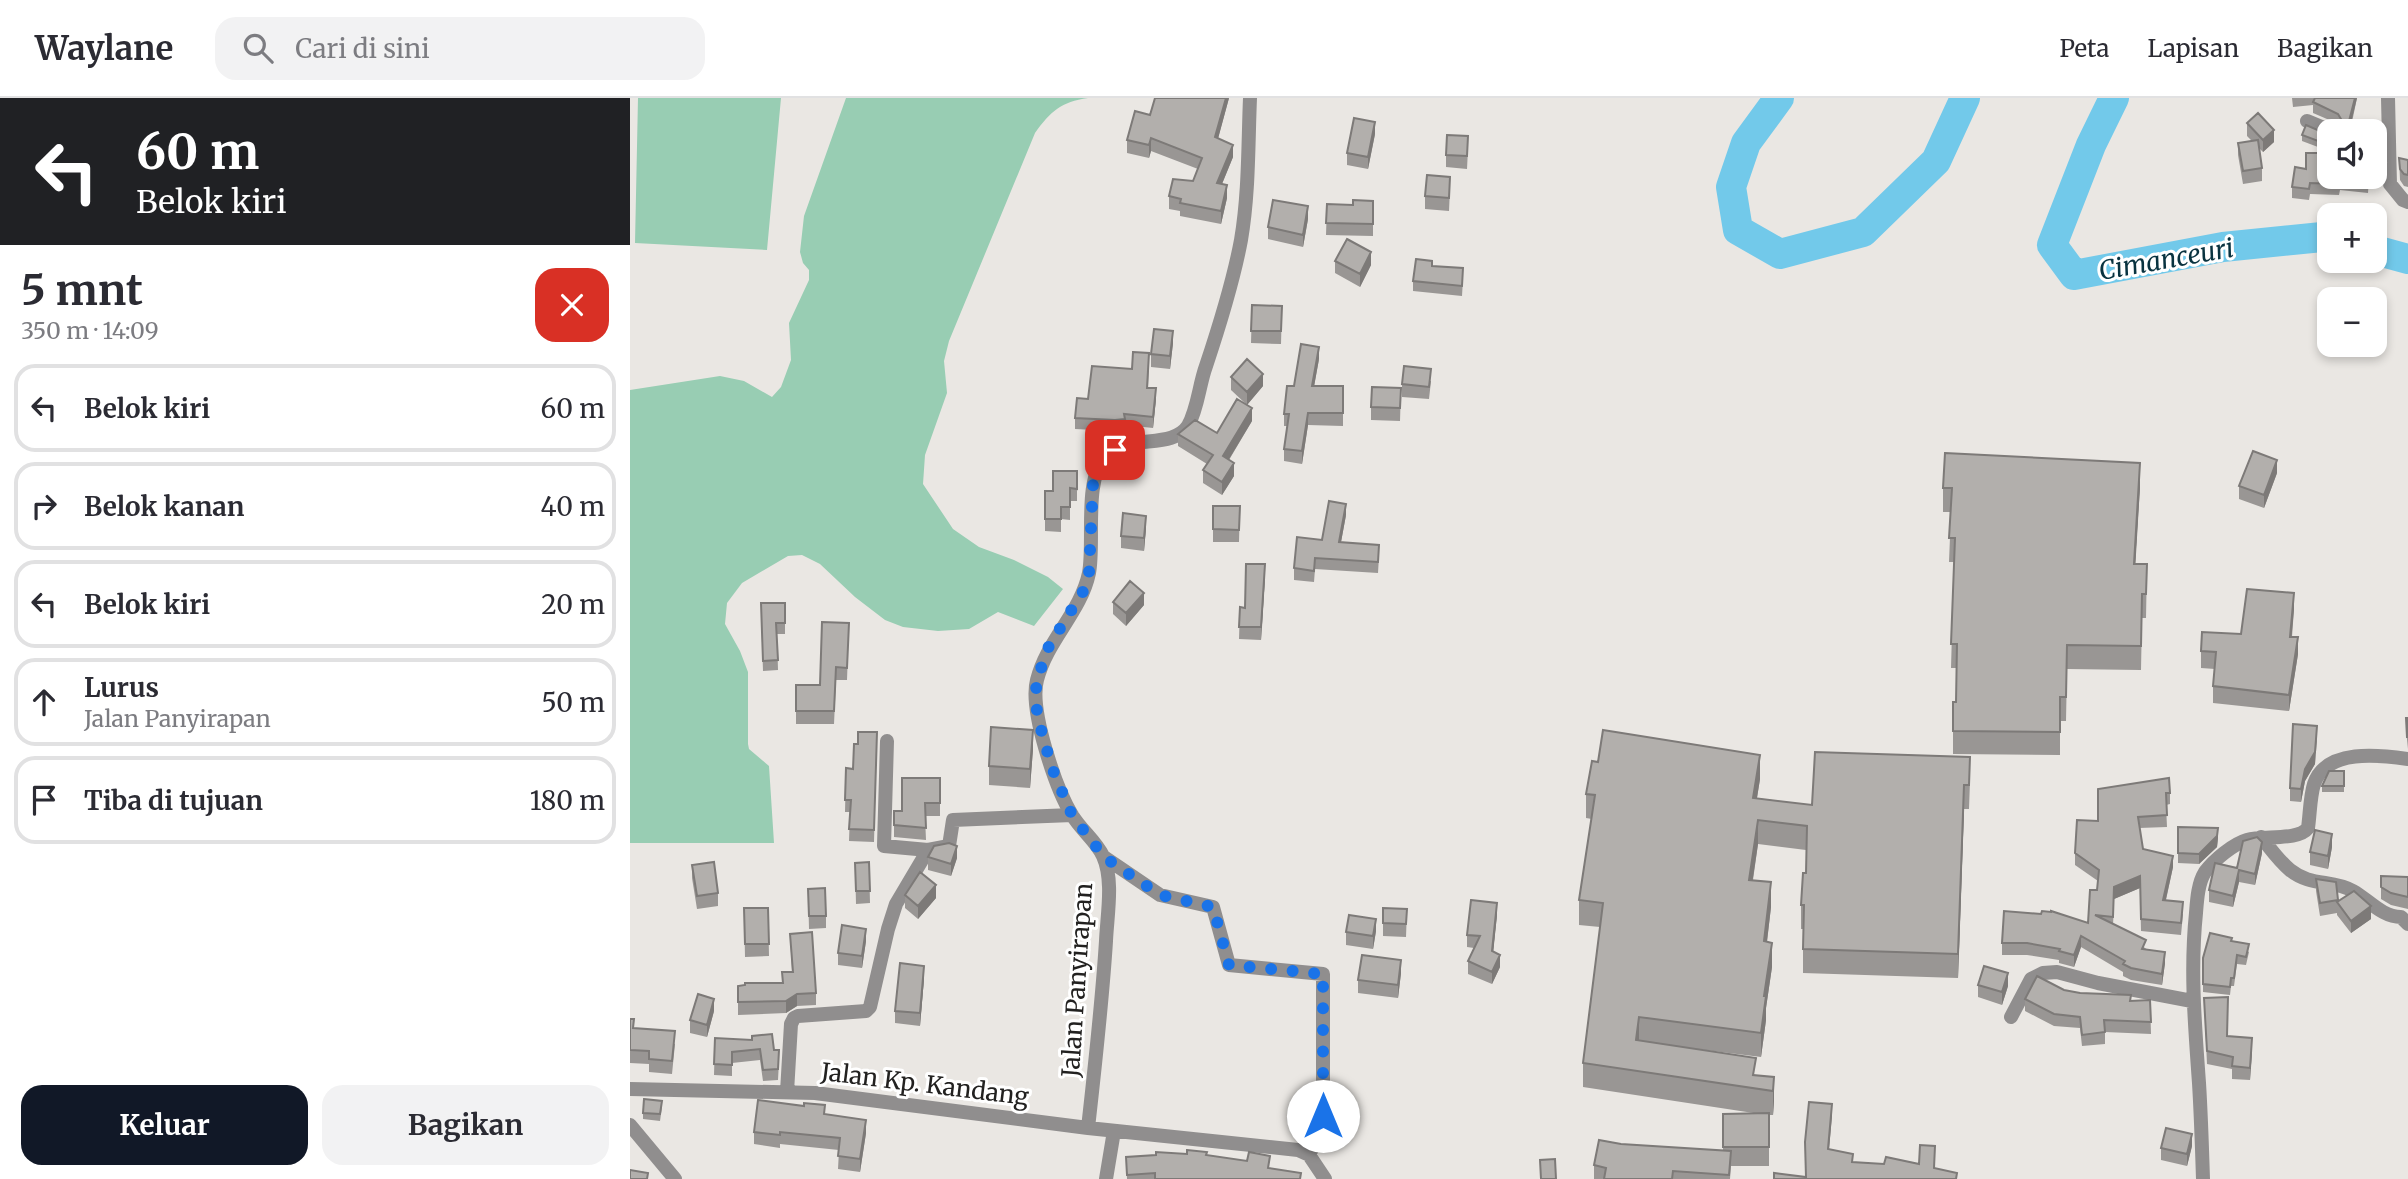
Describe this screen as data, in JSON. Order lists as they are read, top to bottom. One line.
{"streets":{"street":["Jalan Panyirapan","Jalan Kp. Kandang"]},"crossings":[["Jalan Panyirapan","Jalan Kp. Kandang"]],"water":["Cimanceuri"],"page":{"header":"Waylane","search":"Cari di sini","nav":["Peta","Lapisan","Bagikan"],"turn":["60 m","Belok kiri"],"map_buttons":["+","−"],"heading":["5 mnt","350 m · 14:09"],"list":[{"name":"Belok kiri","value":"60 m"},{"name":"Belok kanan","value":"40 m"},{"name":"Belok kiri","value":"20 m"},{"name":"Lurus","note":"Jalan Panyirapan","value":"50 m"},{"name":"Tiba di tujuan","value":"180 m"}],"buttons":["Keluar","Bagikan"]}}
